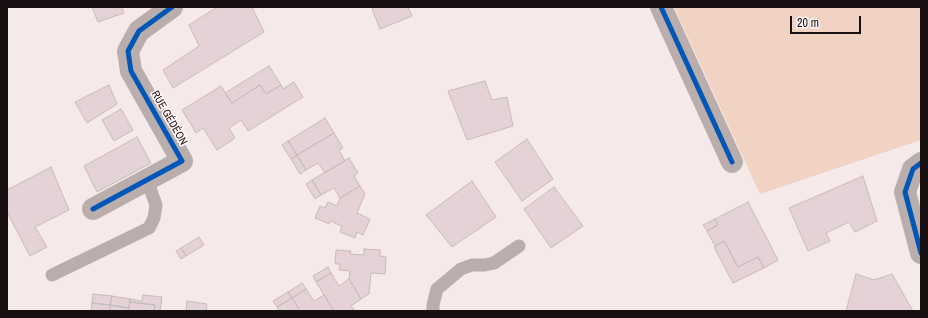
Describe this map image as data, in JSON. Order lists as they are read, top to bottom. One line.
{"streets":{"street":["RUE GÉDÉON"]},"scale_bar":"20 m"}
